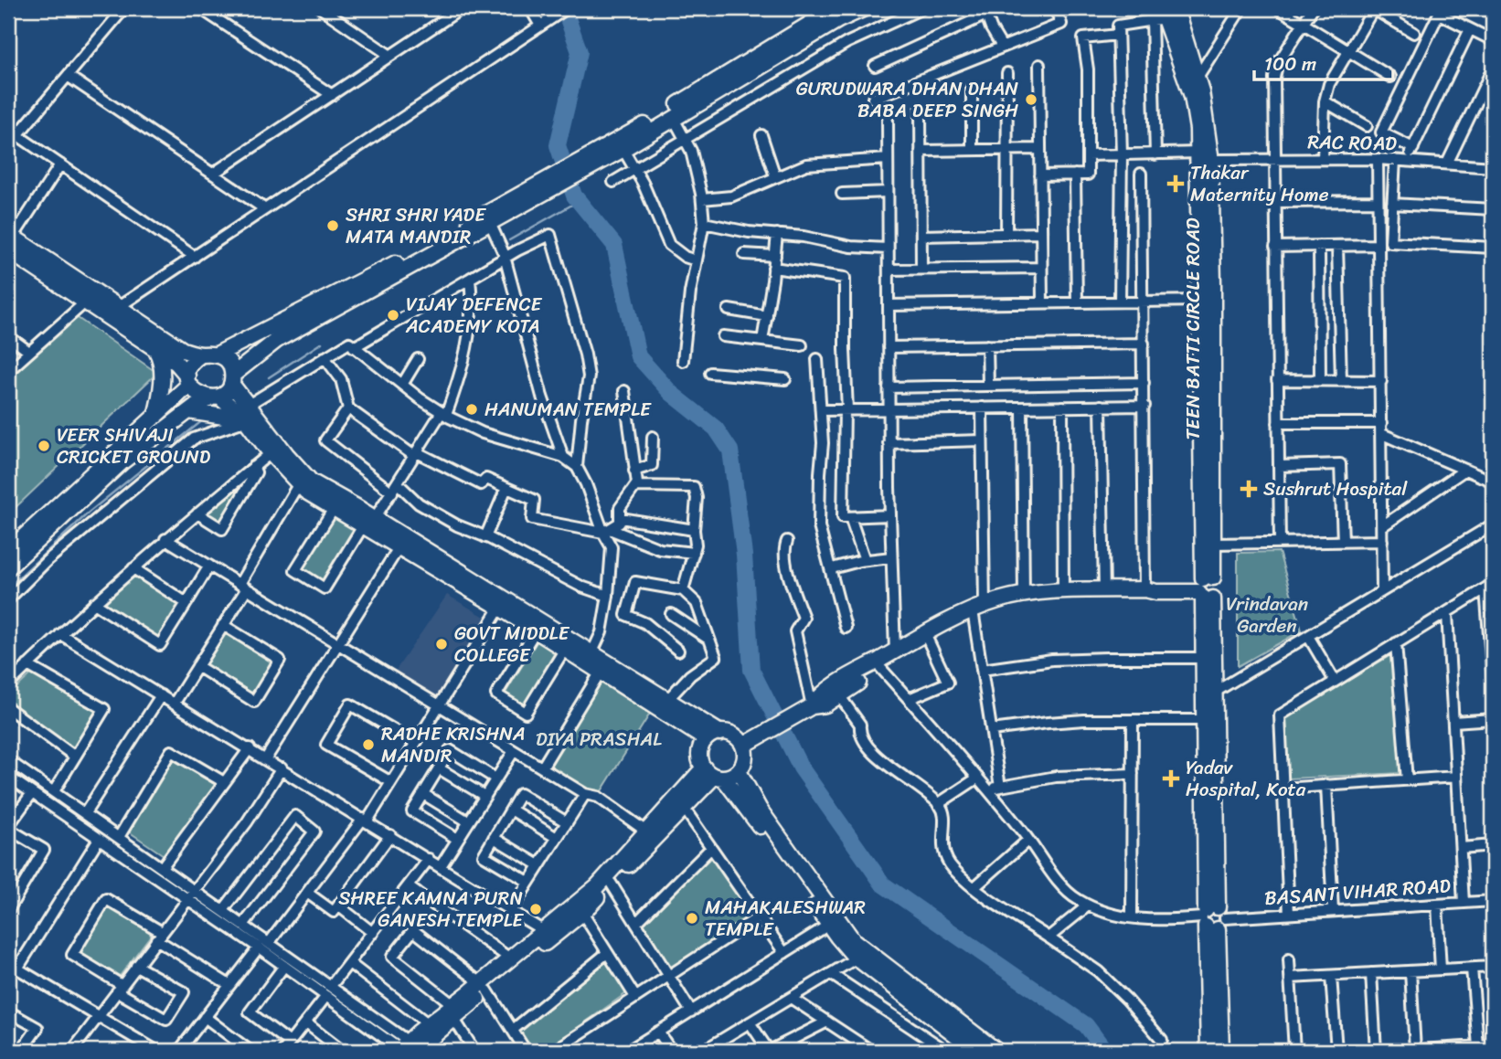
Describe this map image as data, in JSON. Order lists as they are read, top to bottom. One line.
{"streets":{"street":["RAC ROAD","TEEN BATTI CIRCLE ROAD","BASANT VIHAR ROAD"]},"crossings":[["RAC ROAD","TEEN BATTI CIRCLE ROAD"]],"parks":["Vrindavan Garden","DIYA PRASHAL"],"places":{"other":["GURUDWARA DHAN DHAN BABA DEEP SINGH","SHRI SHRI YADE MATA MANDIR","VIJAY DEFENCE ACADEMY KOTA","HANUMAN TEMPLE","VEER SHIVAJI CRICKET GROUND","GOVT MIDDLE COLLEGE","RADHE KRISHNA MANDIR","SHREE KAMNA PURN GANESH TEMPLE","MAHAKALESHWAR TEMPLE"],"health":["Thakar Maternity Home","Sushrut Hospital","Yadav Hospital, Kota"]},"scale_bar":"100 m"}
